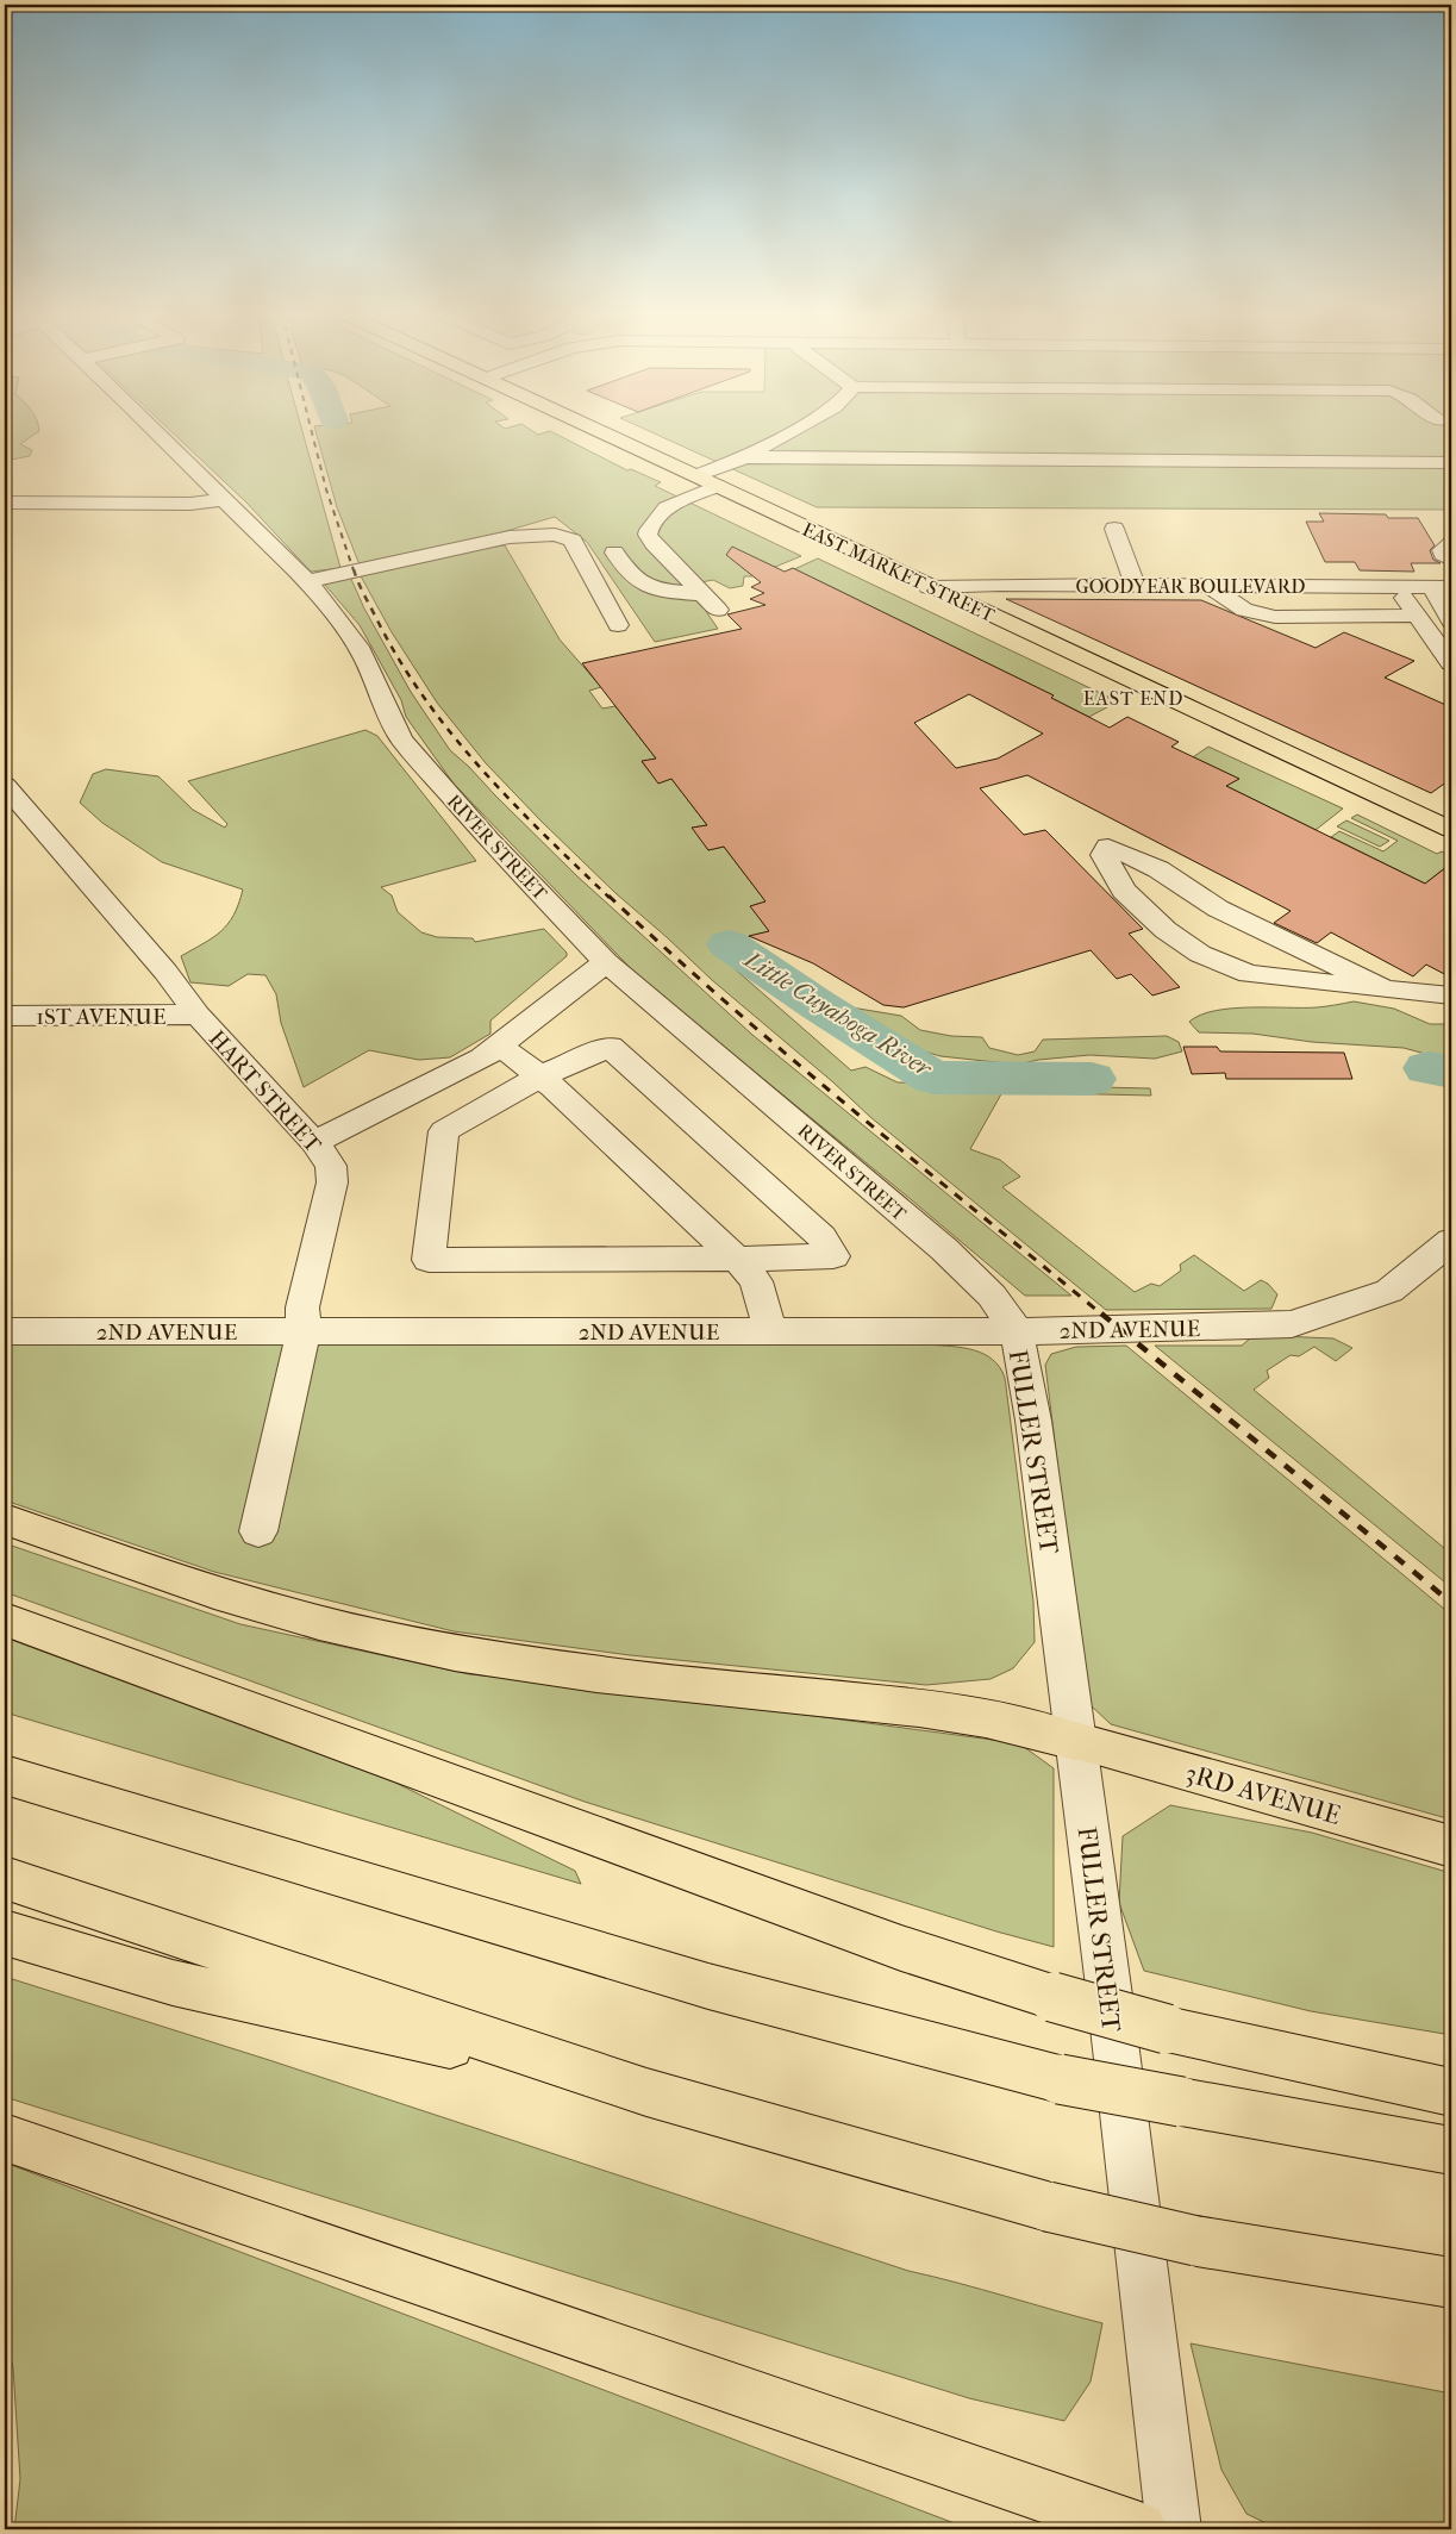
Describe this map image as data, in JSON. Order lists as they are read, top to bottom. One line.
{"streets":{"main road":["EAST MARKET STREET","3RD AVENUE"],"street":["GOODYEAR BOULEVARD","RIVER STREET","1ST AVENUE","HART STREET","2ND AVENUE","FULLER STREET"]},"crossings":[["EAST MARKET STREET","GOODYEAR BOULEVARD"],["RIVER STREET","2ND AVENUE"],["RIVER STREET","FULLER STREET"],["1ST AVENUE","HART STREET"],["HART STREET","2ND AVENUE"],["2ND AVENUE","FULLER STREET"],["FULLER STREET","3RD AVENUE"]],"districts":["EAST END"],"water":["Little Cuyahoga River"]}
